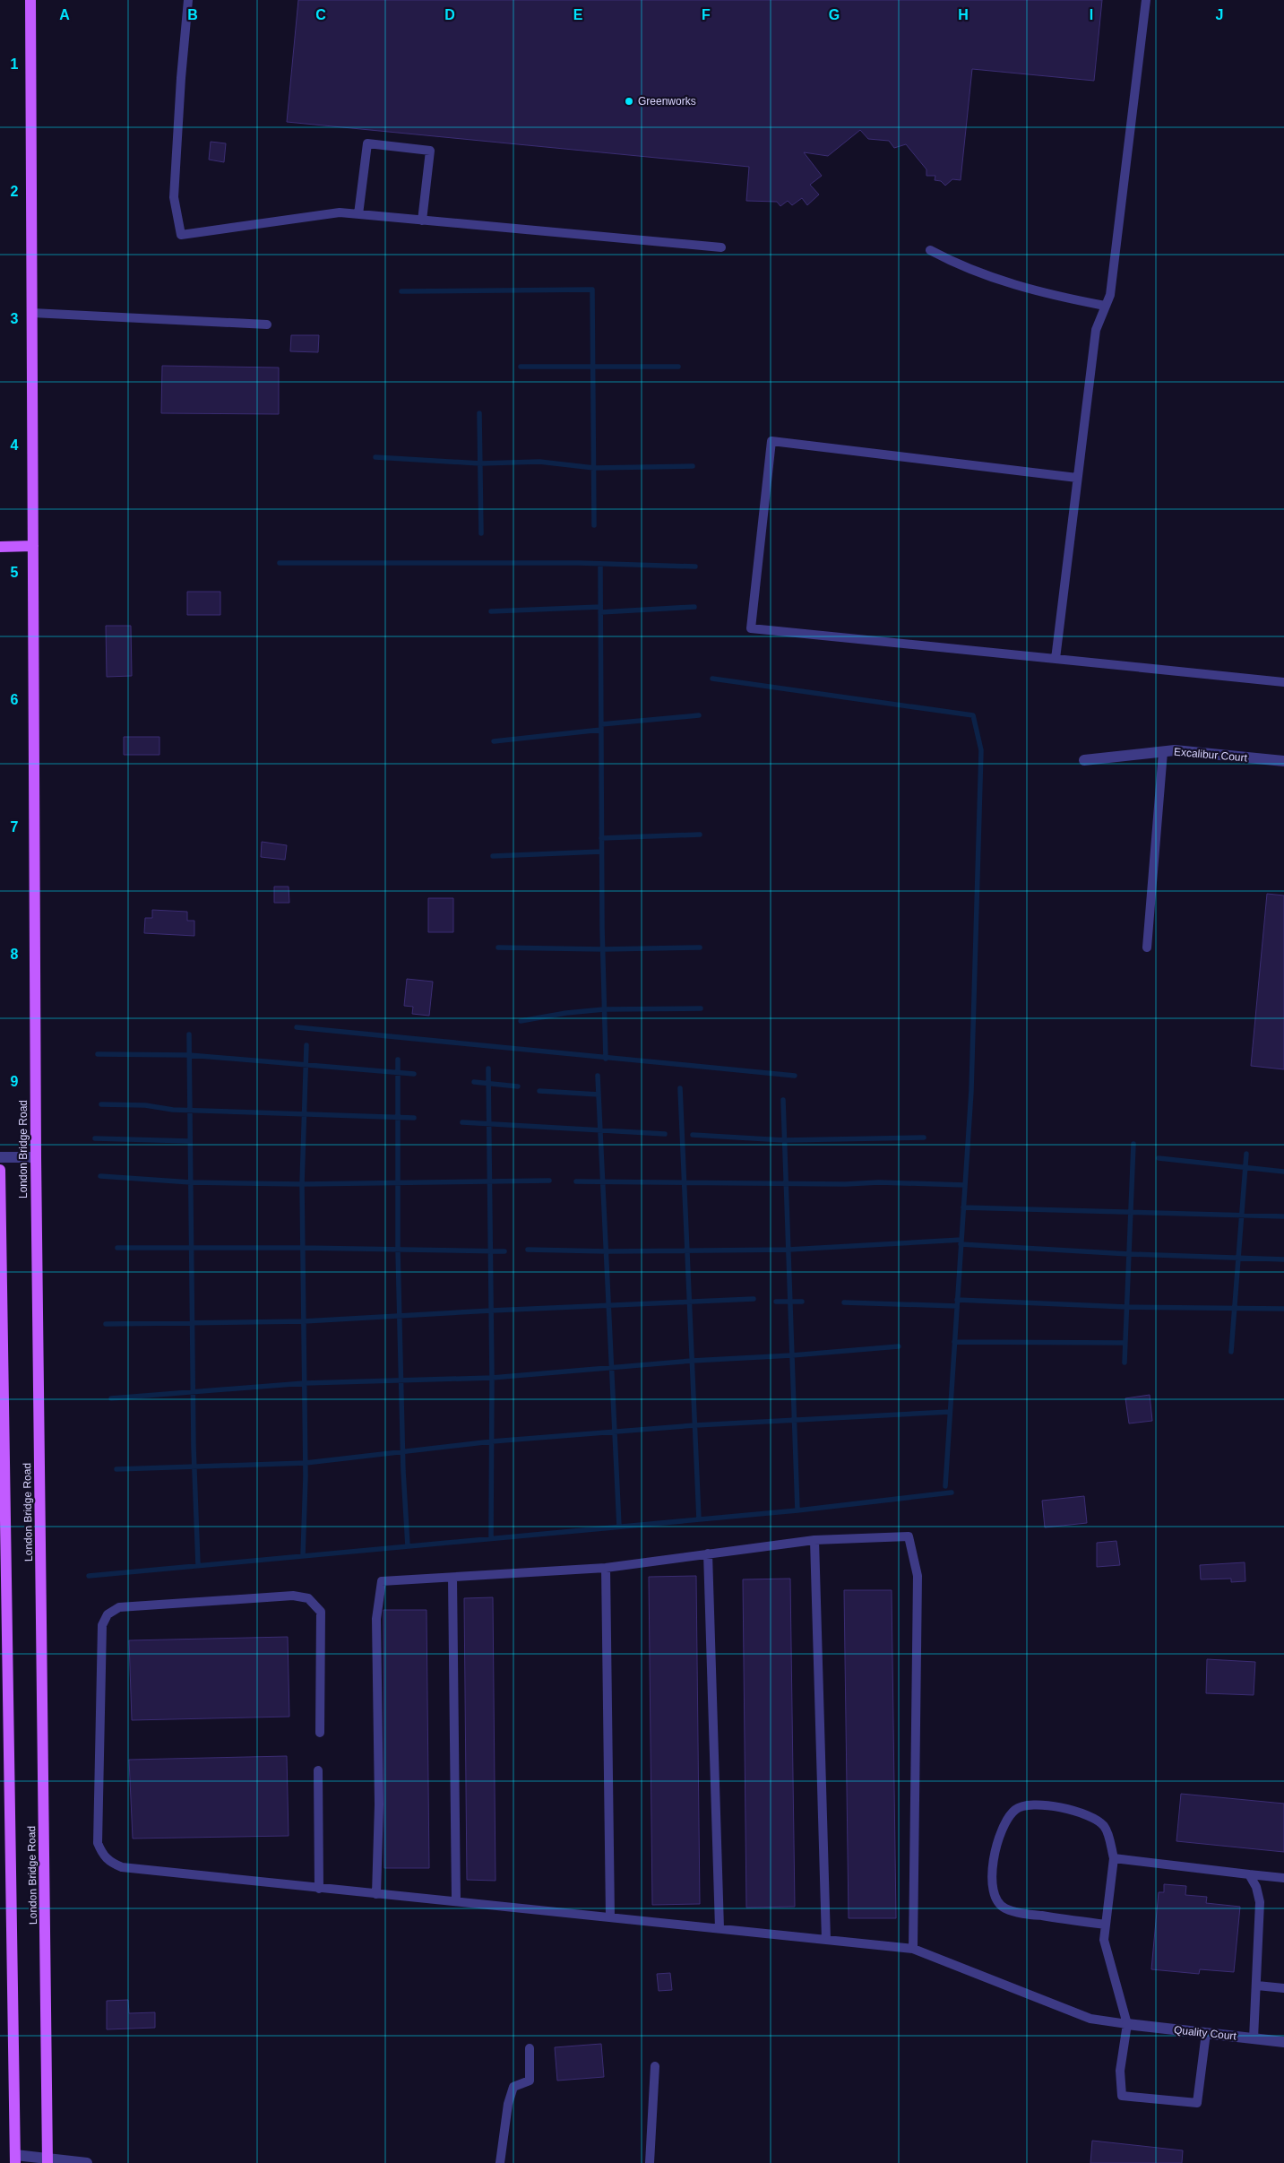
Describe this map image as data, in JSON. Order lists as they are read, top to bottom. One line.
{"streets":{"main road":["London Bridge Road"],"street":["Excalibur Court","Quality Court"]},"places":["Greenworks"],"grid":{"columns":["A","B","C","D","E","F","G","H","I","J"],"rows":["1","2","3","4","5","6","7","8","9"]}}
